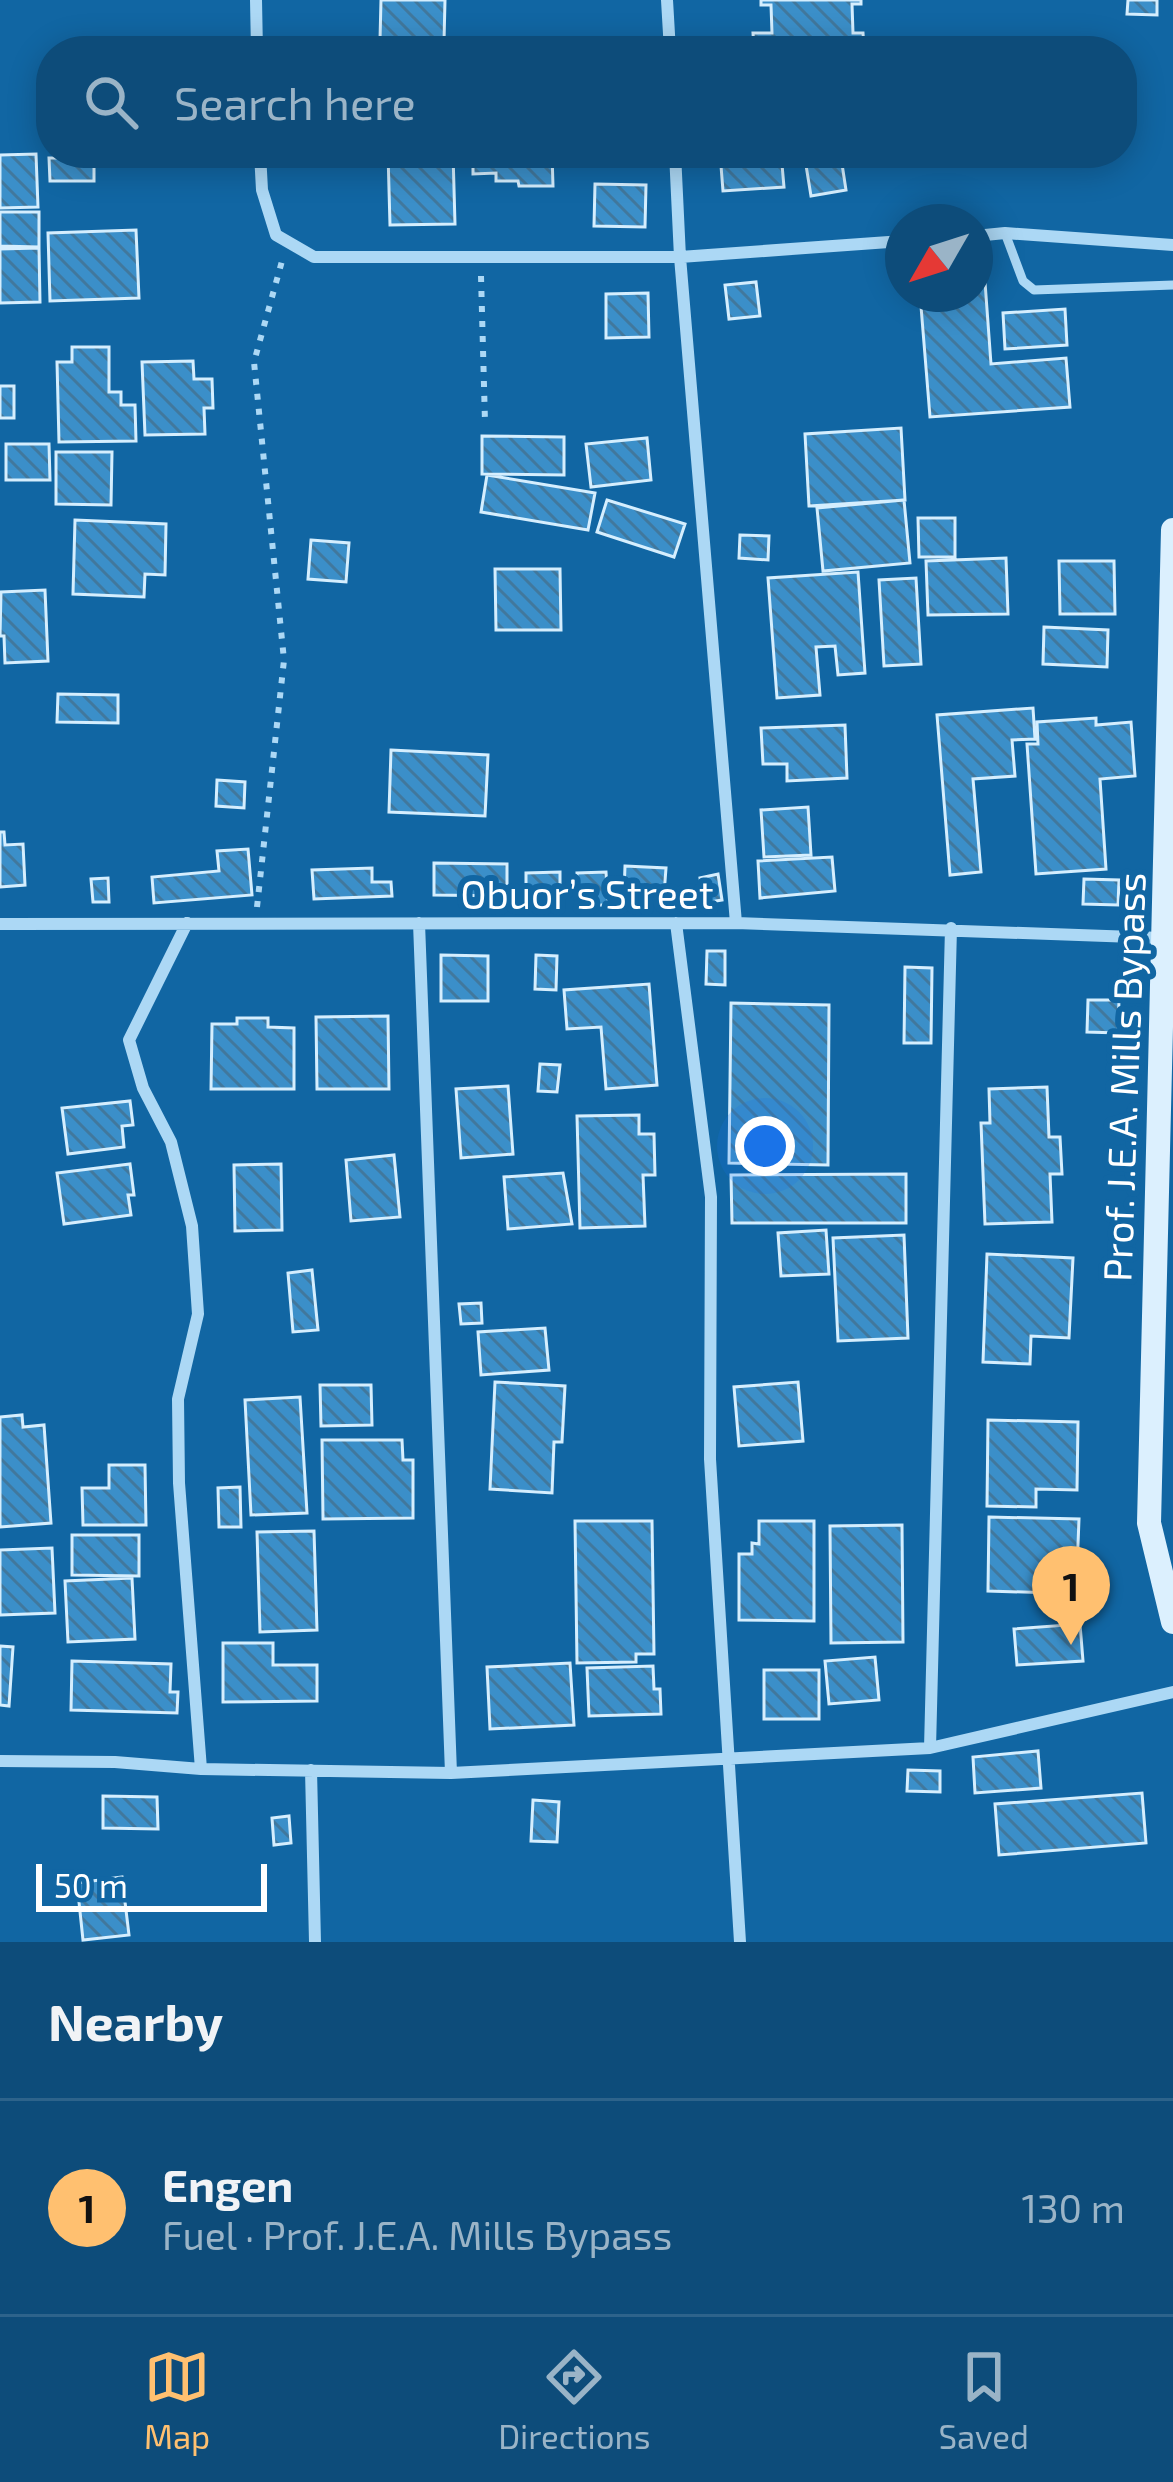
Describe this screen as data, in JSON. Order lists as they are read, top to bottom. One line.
{"streets":{"street":["Obuor’s Street","Prof. J.E.A. Mills Bypass"]},"crossings":[["Obuor’s Street","Prof. J.E.A. Mills Bypass"]],"scale_bar":"50 m","north":"bottom left","page":{"search":"Search here","pins":"1","scale":"50 m","heading":"Nearby","list":[{"mark":"1","name":"Engen","note":"Fuel · Prof. J.E.A. Mills Bypass","value":"130 m"}],"nav":["Map","Directions","Saved"]}}
